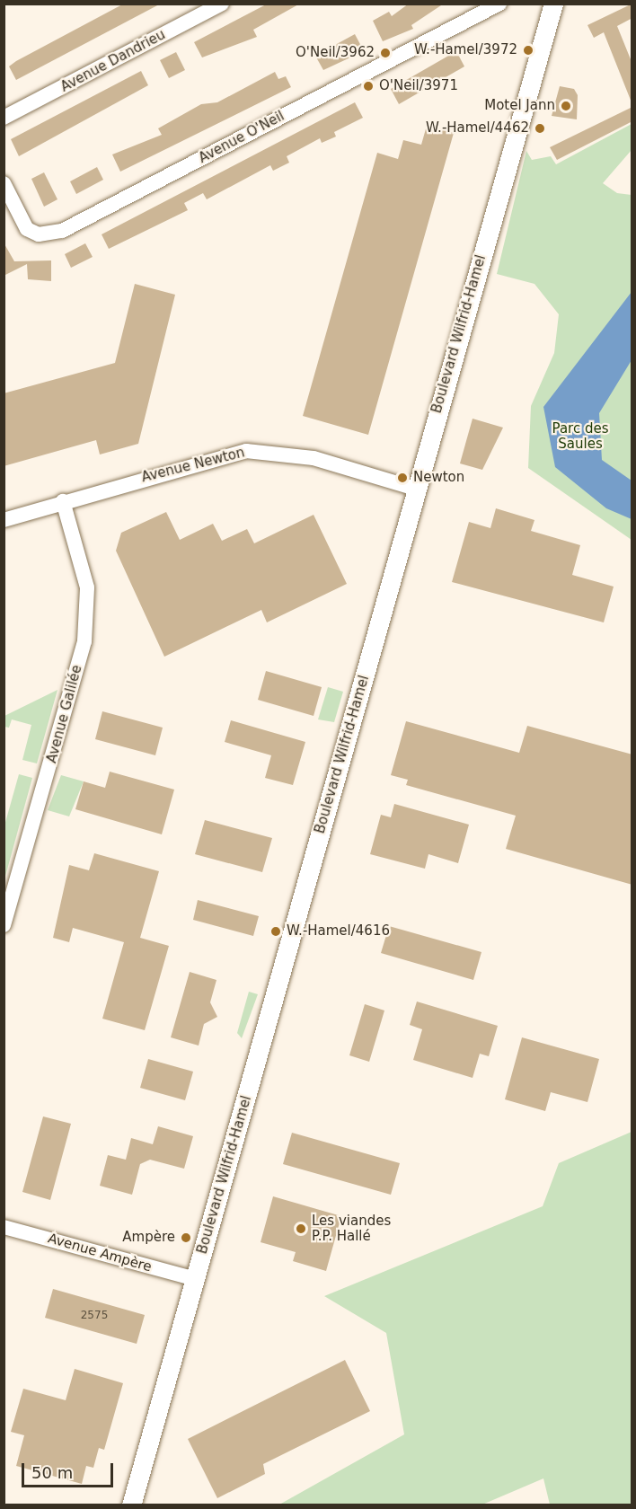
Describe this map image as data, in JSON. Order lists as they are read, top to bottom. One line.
{"streets":{"main road":["Boulevard Wilfrid-Hamel"],"street":["Avenue Dandrieu","Avenue O'Neil","Avenue Newton","Avenue Galilée","Avenue Ampère"]},"crossings":[["Boulevard Wilfrid-Hamel","Avenue Newton"],["Boulevard Wilfrid-Hamel","Avenue Ampère"],["Avenue Newton","Avenue Galilée"]],"parks":["Parc des Saules"],"places":["W.-Hamel/3972","O'Neil/3962","O'Neil/3971","Motel Jann","W.-Hamel/4462","Newton","W.-Hamel/4616","Les viandes P.P. Hallé","Ampère"],"house_numbers":["2575"],"scale_bar":"50 m"}
